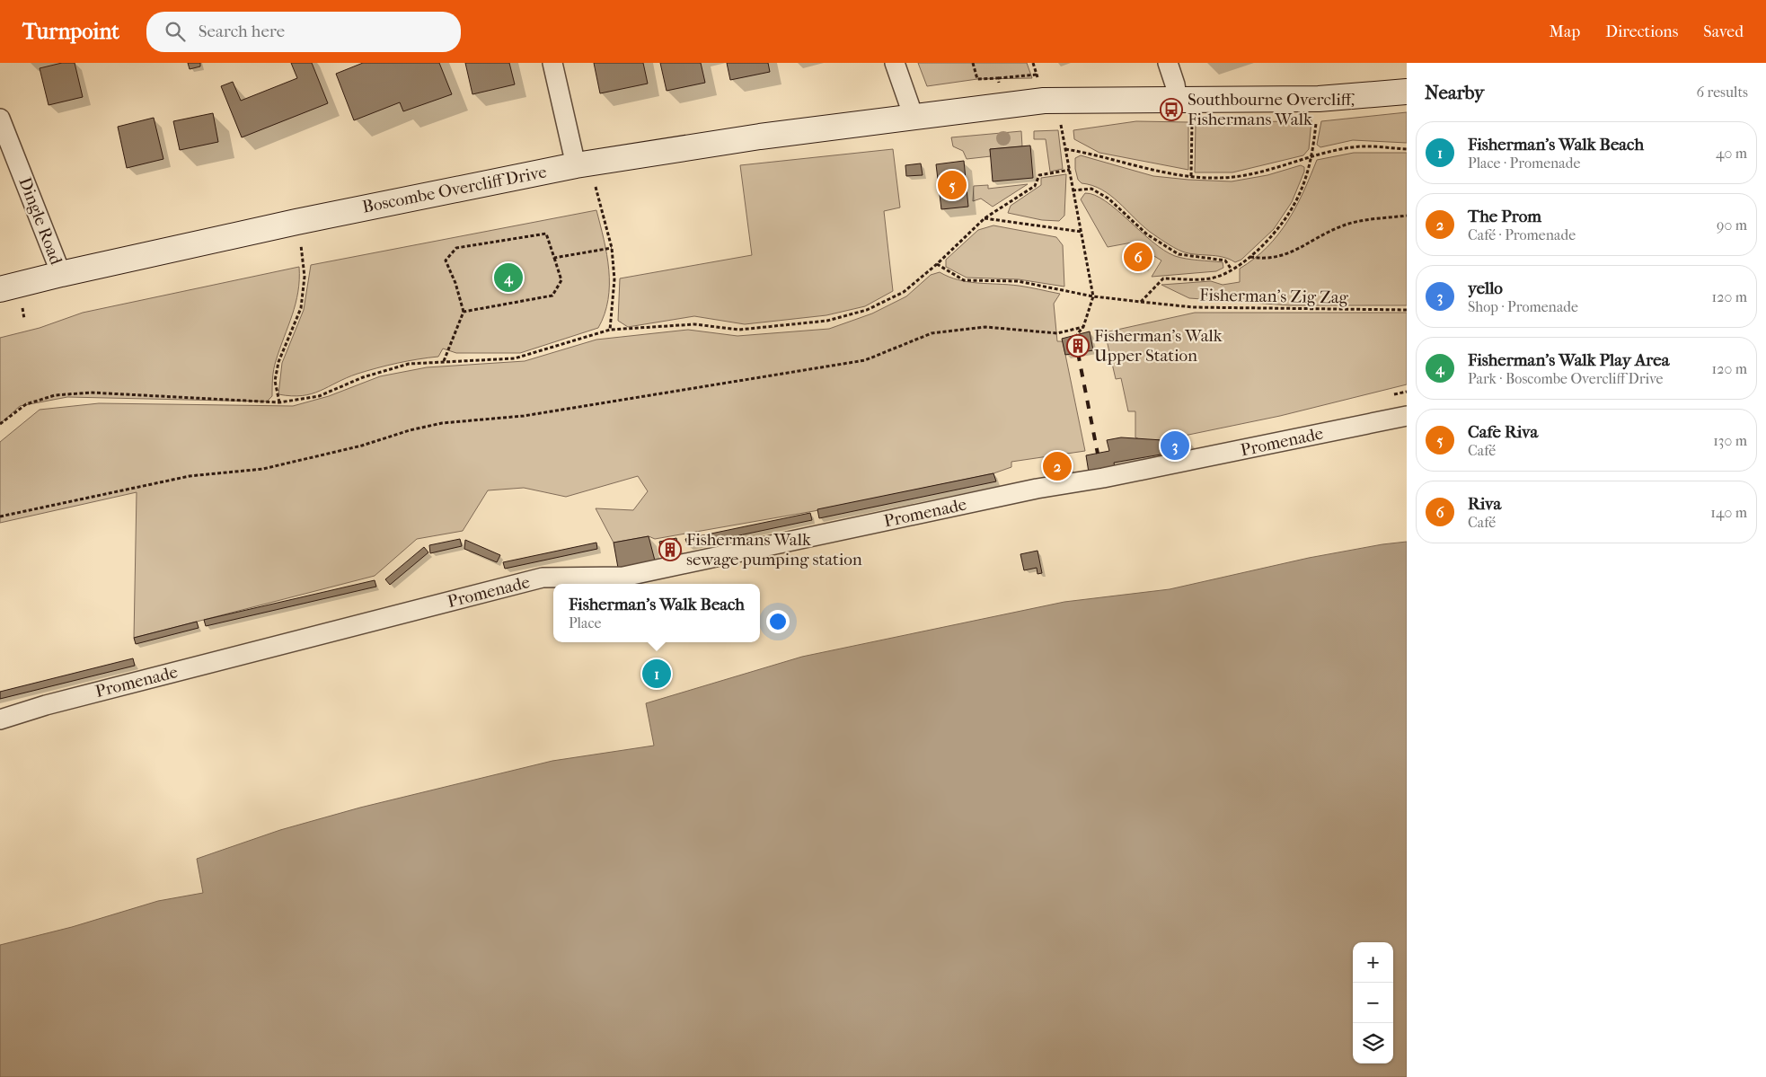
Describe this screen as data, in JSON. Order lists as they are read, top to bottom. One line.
{"streets":{"street":["Boscombe Overcliff Drive","Dingle Road","Promenade"],"path":["Fisherman's Zig Zag"]},"crossings":[["Boscombe Overcliff Drive","Dingle Road"]],"places":{"bus stop":["Southbourne Overcliff, Fishermans Walk"],"building":["Fisherman's Walk Upper Station","Fishermans Walk sewage pumping station"]},"page":{"header":"Turnpoint","search":"Search here","nav":["Map","Directions","Saved"],"heading":["Nearby","6 results"],"list":[{"mark":"1","name":"Fisherman's Walk Beach","note":"Place · Promenade","value":"40 m"},{"mark":"2","name":"The Prom","note":"Café · Promenade","value":"90 m"},{"mark":"3","name":"yello","note":"Shop · Promenade","value":"120 m"},{"mark":"4","name":"Fisherman's Walk Play Area","note":"Park · Boscombe Overcliff Drive","value":"120 m"},{"mark":"5","name":"Cafe Riva","note":"Café","value":"130 m"},{"mark":"6","name":"Riva","note":"Café","value":"140 m"}],"pins":["5","6","4","3","2","1"],"popup":["Fisherman's Walk Beach","Place"],"map_buttons":["+","−"]}}
